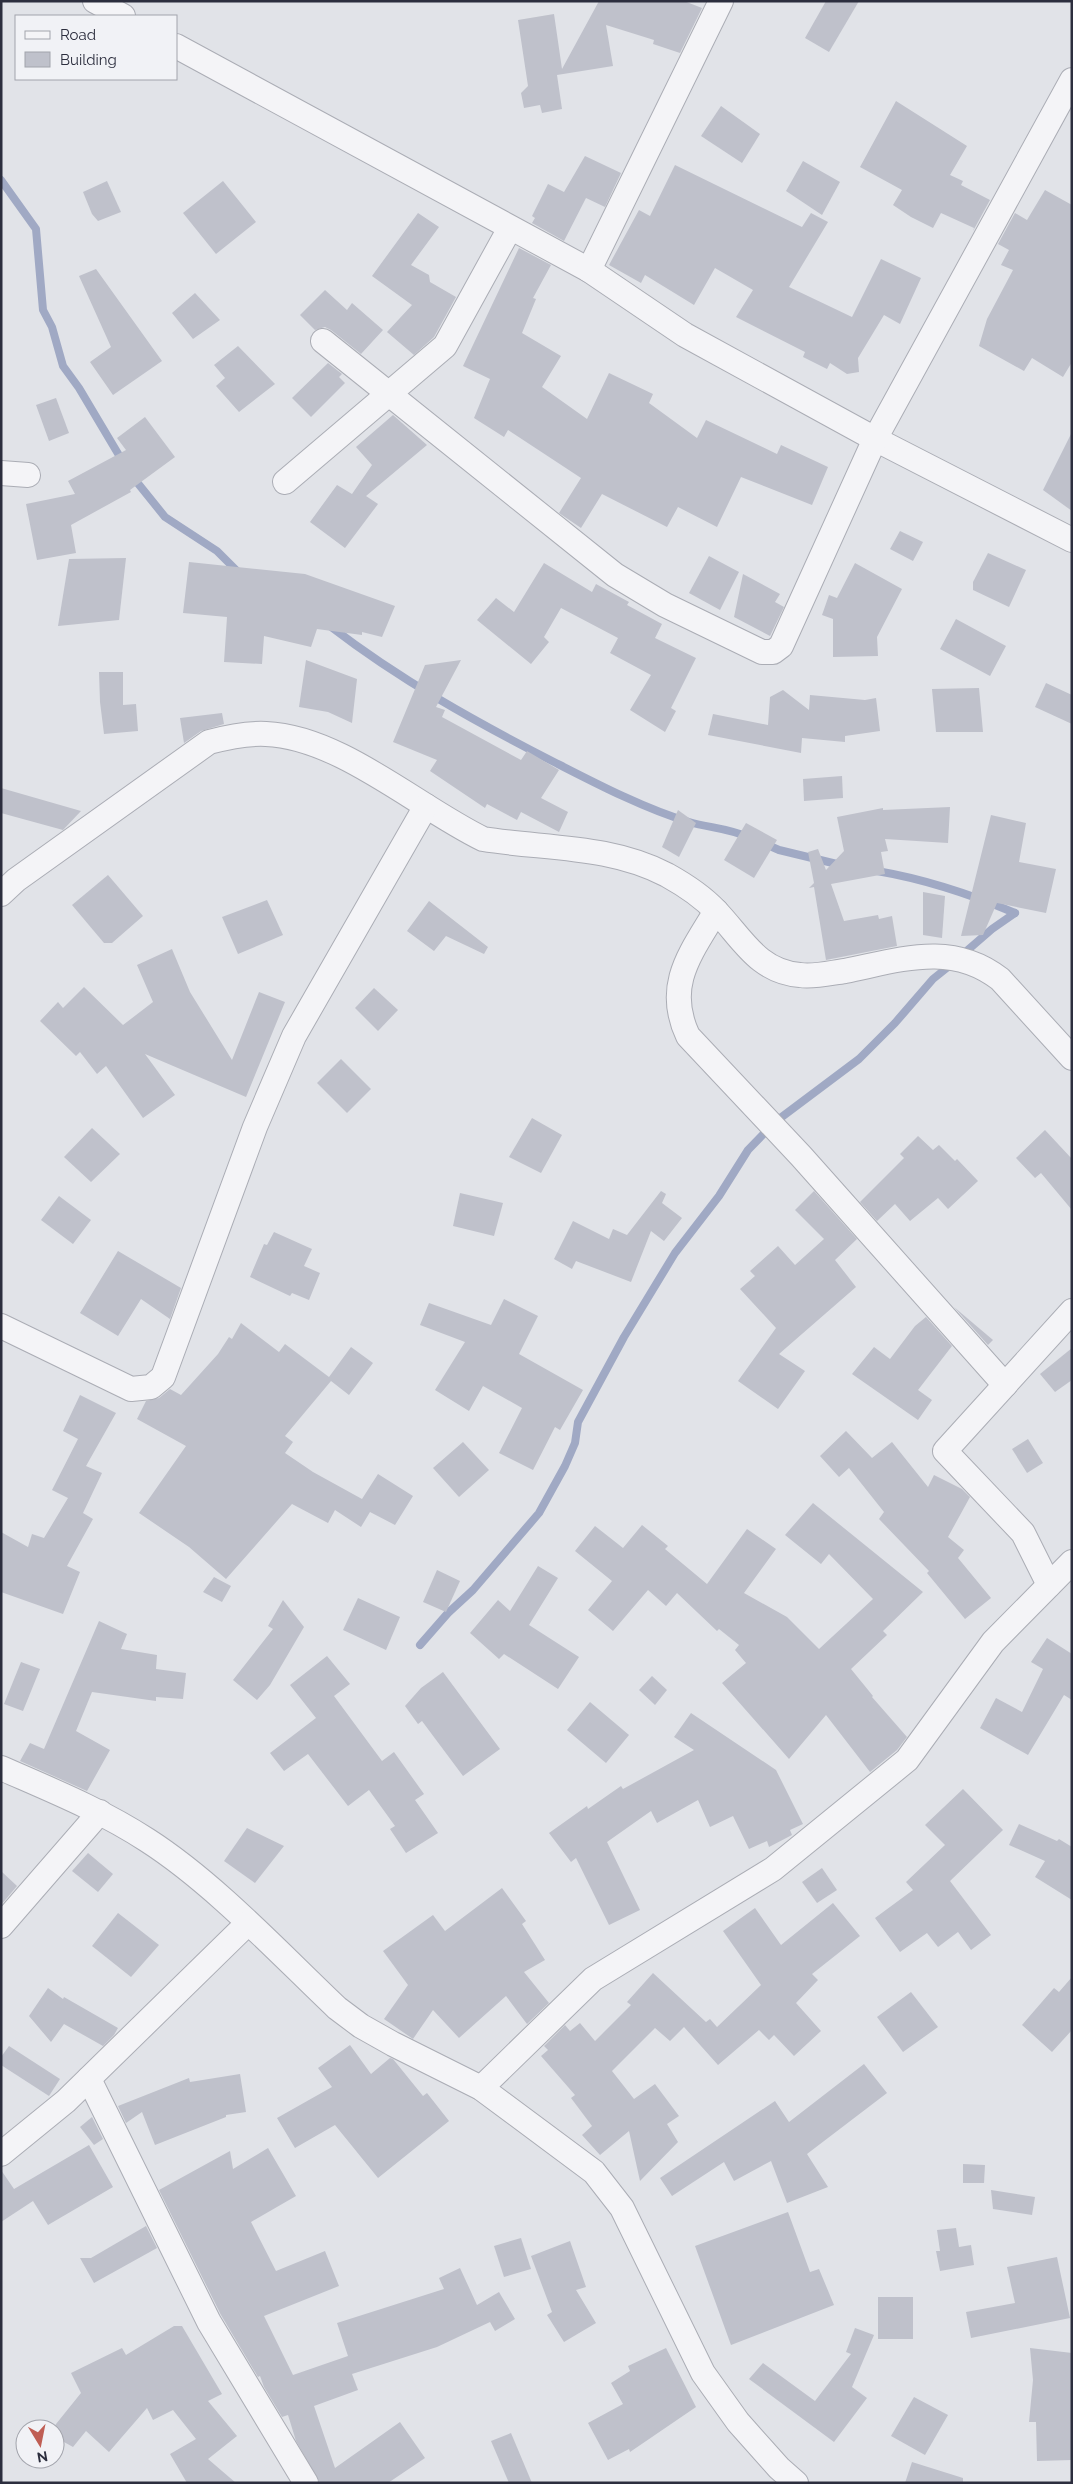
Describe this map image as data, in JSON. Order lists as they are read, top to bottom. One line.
{"legend":["Road","Building"],"north":"bottom"}
